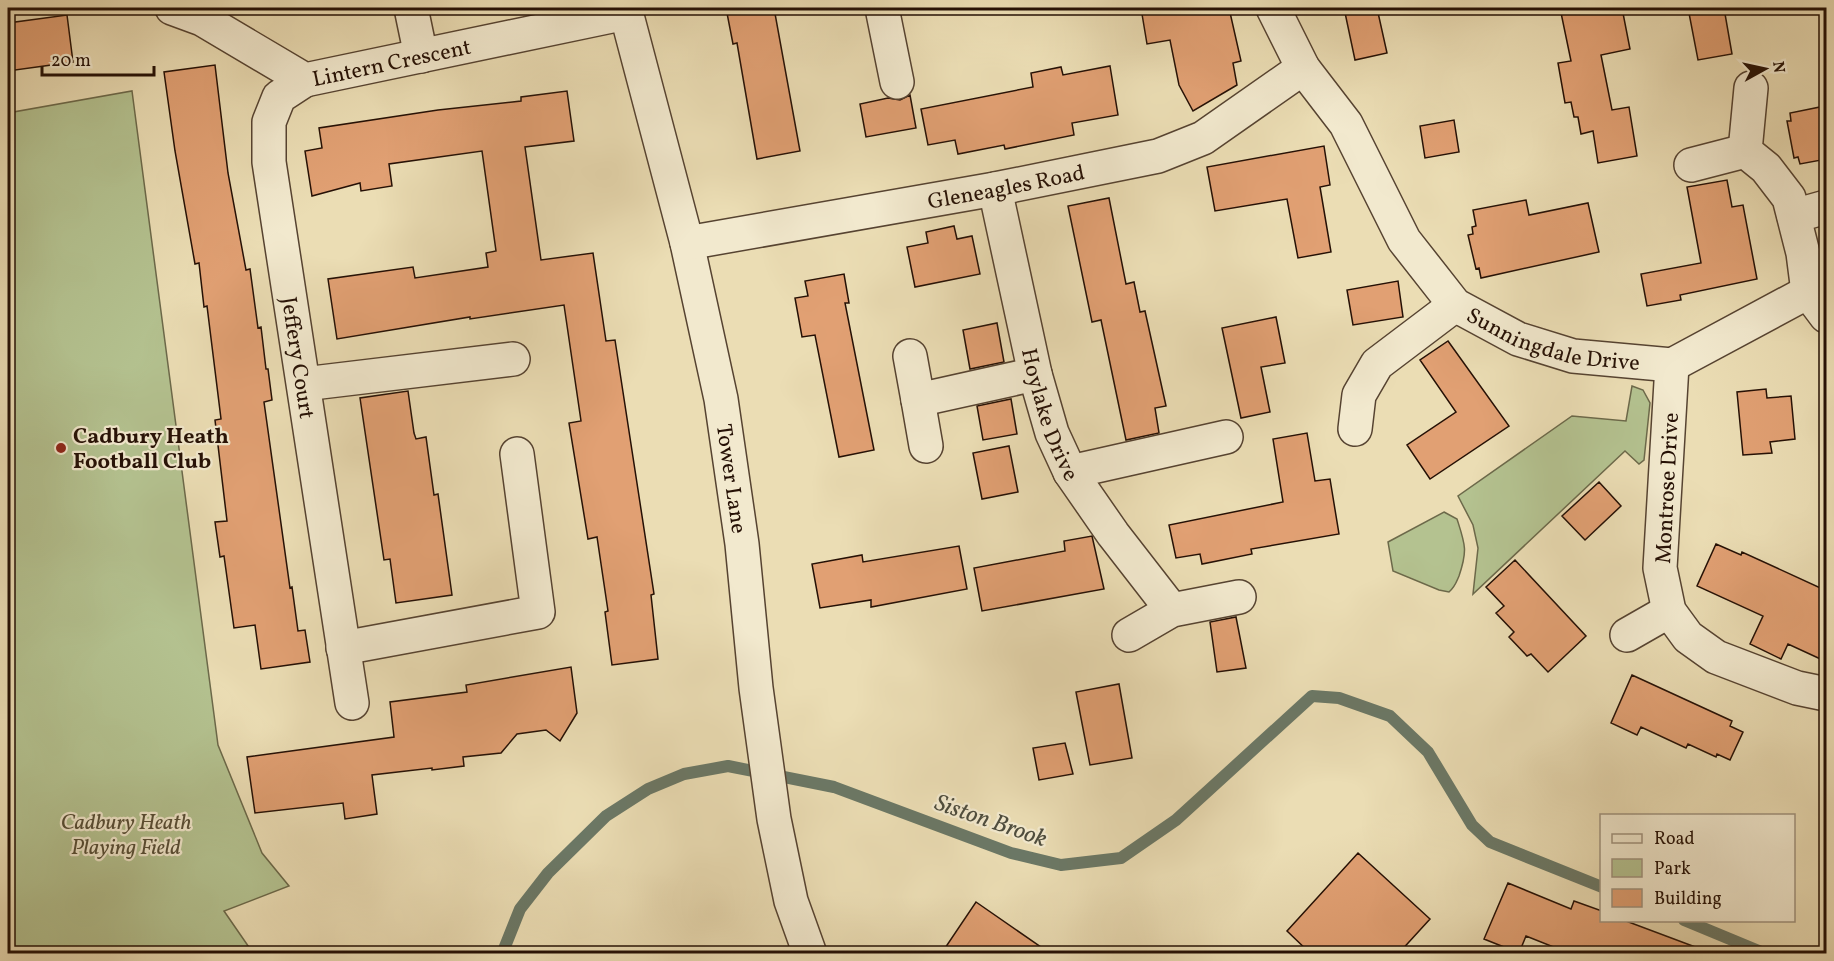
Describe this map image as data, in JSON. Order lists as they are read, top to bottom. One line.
{"streets":{"street":["Lintern Crescent","Gleneagles Road","Sunningdale Drive","Jeffery Court","Hoylake Drive","Tower Lane","Montrose Drive"]},"crossings":[["Lintern Crescent","Jeffery Court"],["Lintern Crescent","Tower Lane"],["Gleneagles Road","Sunningdale Drive"],["Gleneagles Road","Hoylake Drive"],["Gleneagles Road","Tower Lane"],["Sunningdale Drive","Montrose Drive"]],"water":["Siston Brook"],"parks":["Cadbury Heath Playing Field"],"places":["Cadbury Heath Football Club"],"legend":["Road","Park","Building"],"scale_bar":"20 m","north":"right"}
